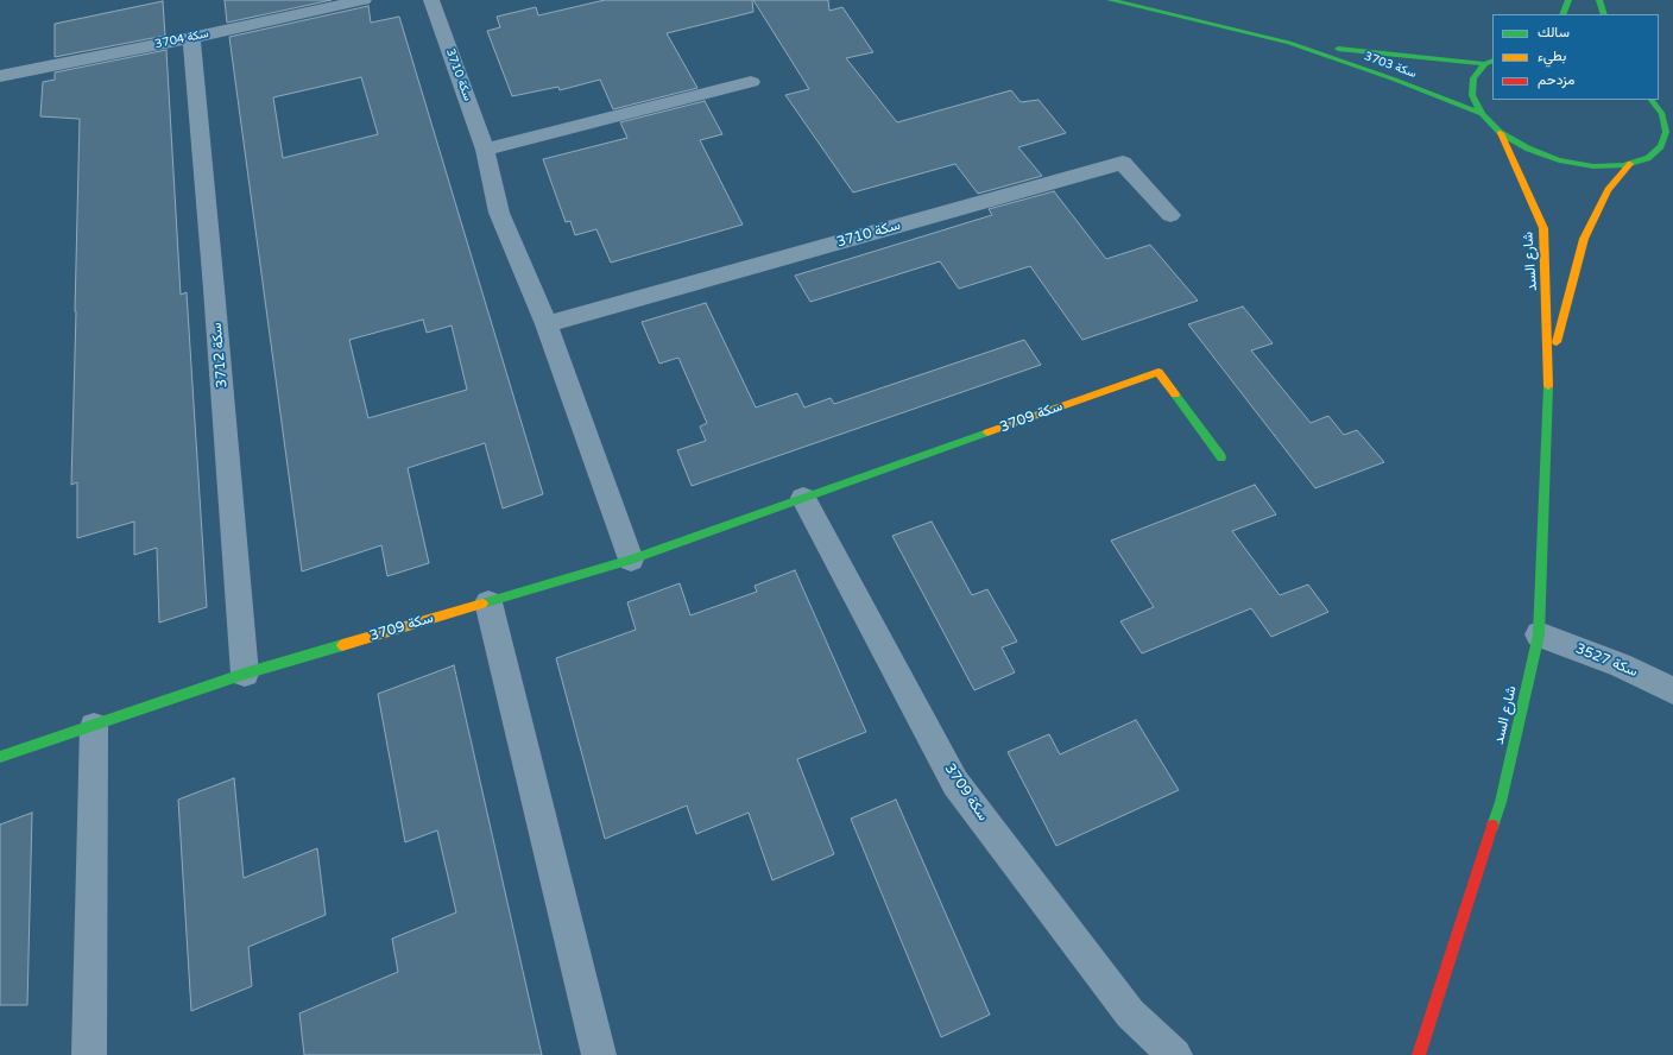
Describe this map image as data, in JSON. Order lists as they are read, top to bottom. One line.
{"streets":{"street":["سكة 3704","سكة 3703","سكة 3710","شارع السد","سكة 3712","سكة 3709","سكة 3527"]},"crossings":[["سكة 3704","سكة 3712"],["سكة 3710","سكة 3709"],["شارع السد","سكة 3527"],["سكة 3712","سكة 3709"]],"legend":["سالك","بطيء","مزدحم"]}
